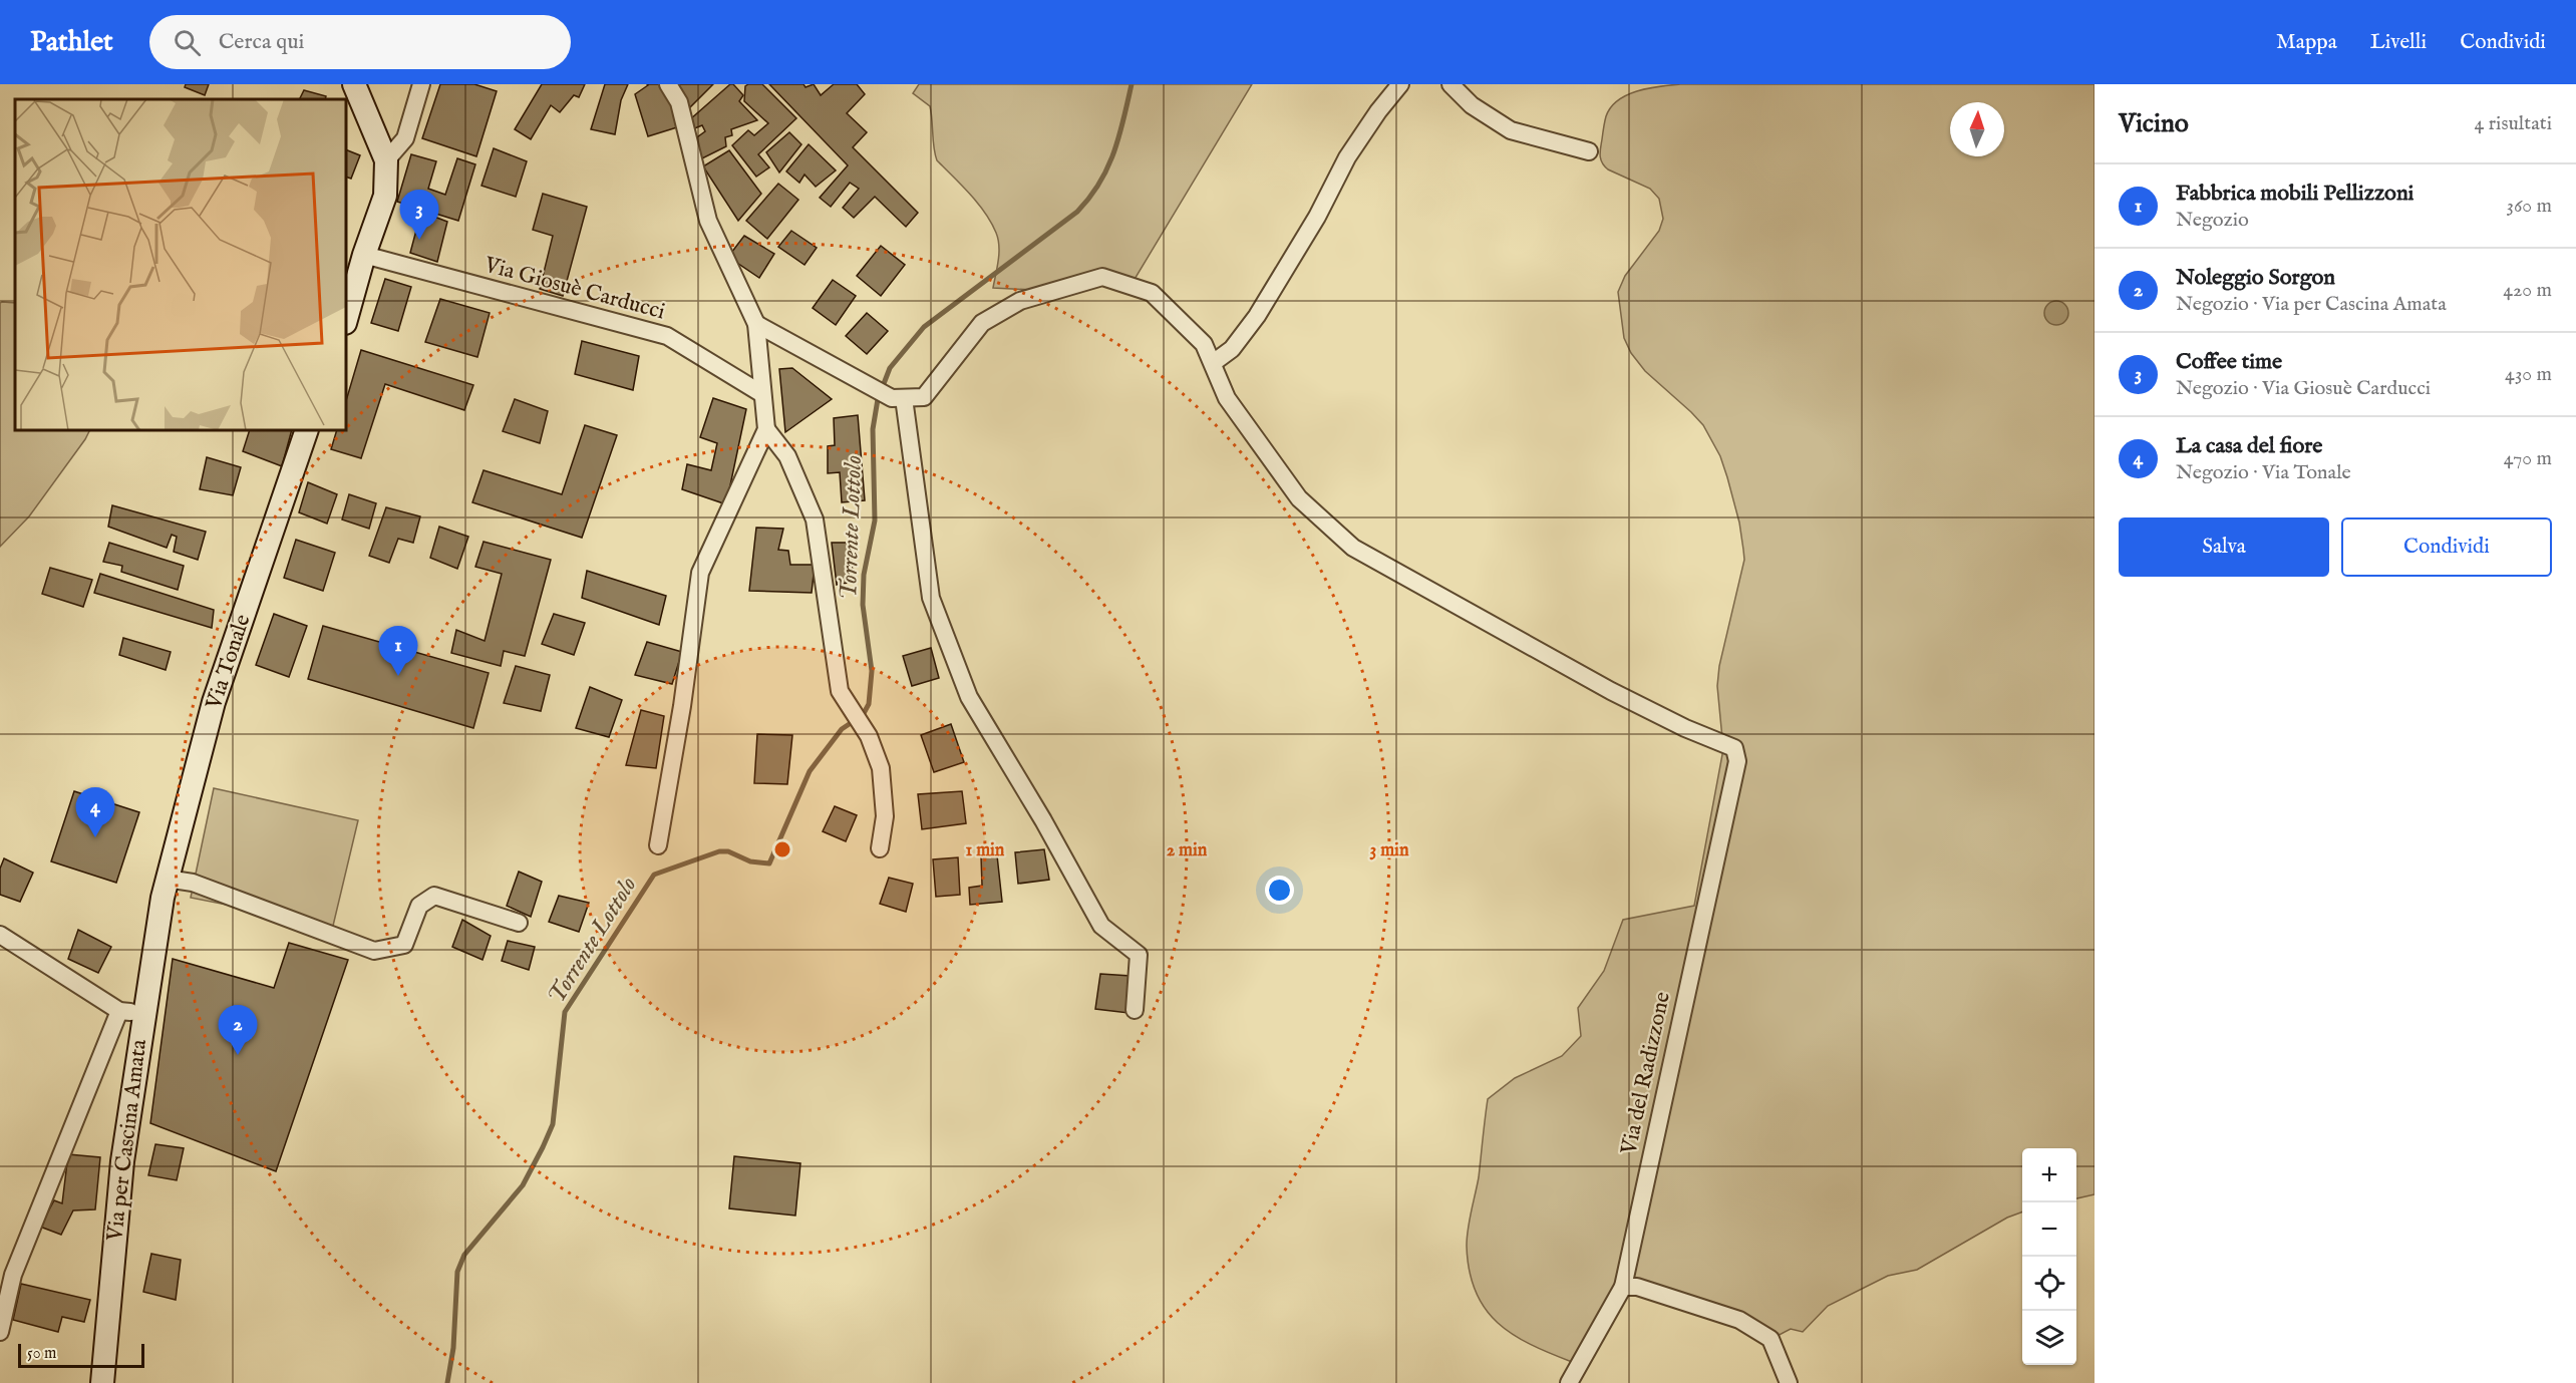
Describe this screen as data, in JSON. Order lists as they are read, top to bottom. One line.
{"streets":{"street":["Via Giosuè Carducci","Via Tonale","Via del Radizzone","Via per Cascina Amata"]},"crossings":[["Via Tonale","Via per Cascina Amata"]],"water":["Torrente Lottolo"],"scale_bar":"50 m","north":"top","page":{"header":"Pathlet","search":"Cerca qui","nav":["Mappa","Livelli","Condividi"],"heading":["Vicino","4 risultati"],"list":[{"mark":"1","name":"Fabbrica mobili Pellizzoni","note":"Negozio","value":"360 m"},{"mark":"2","name":"Noleggio Sorgon","note":"Negozio · Via per Cascina Amata","value":"420 m"},{"mark":"3","name":"Coffee time","note":"Negozio · Via Giosuè Carducci","value":"430 m"},{"mark":"4","name":"La casa del fiore","note":"Negozio · Via Tonale","value":"470 m"}],"pins":["3","1","4","2"],"buttons":["Salva","Condividi"],"map_buttons":["+","−"],"scale":"50 m"},"rings":["1 min","2 min","3 min"]}
